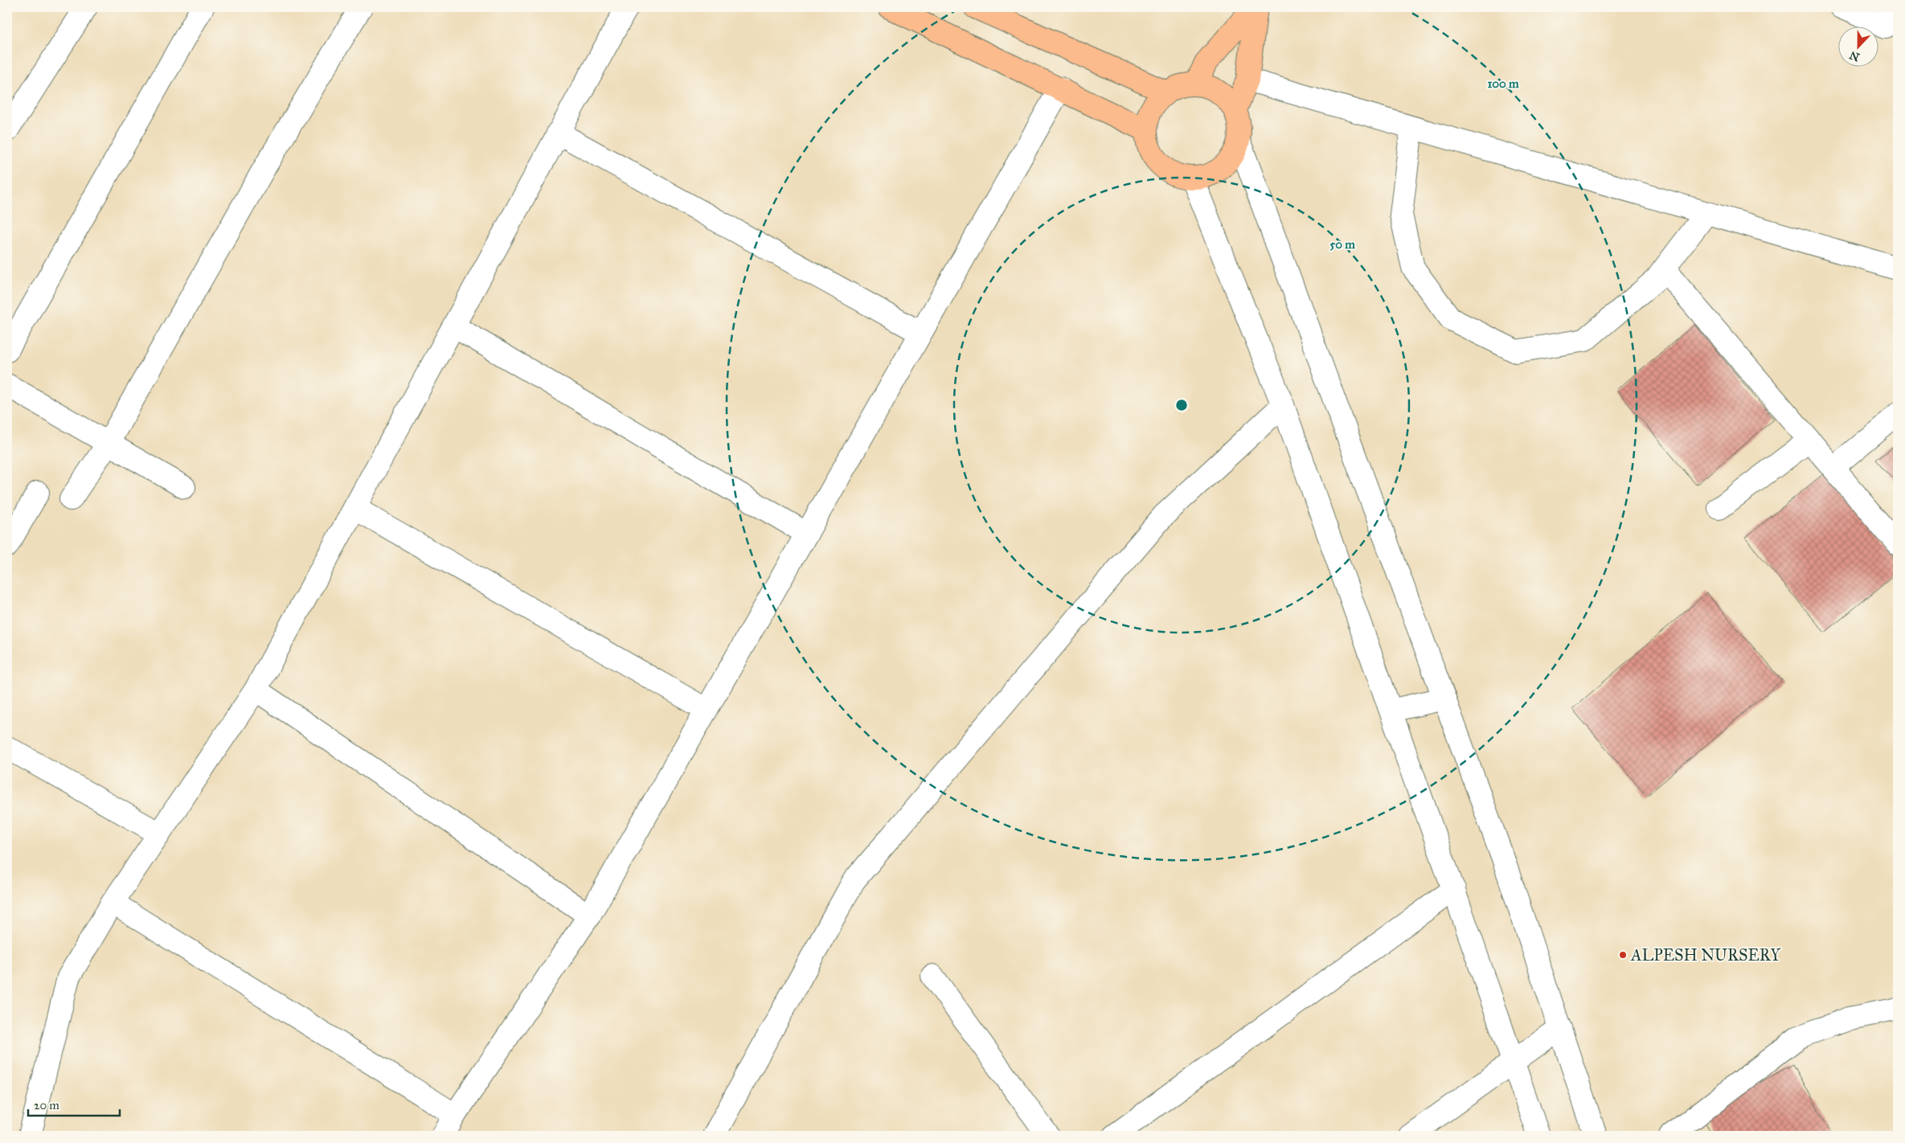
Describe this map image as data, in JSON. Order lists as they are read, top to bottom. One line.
{"places":["ALPESH NURSERY"],"scale_bar":"20 m","north":"bottom","rings":["100 m","50 m"]}
